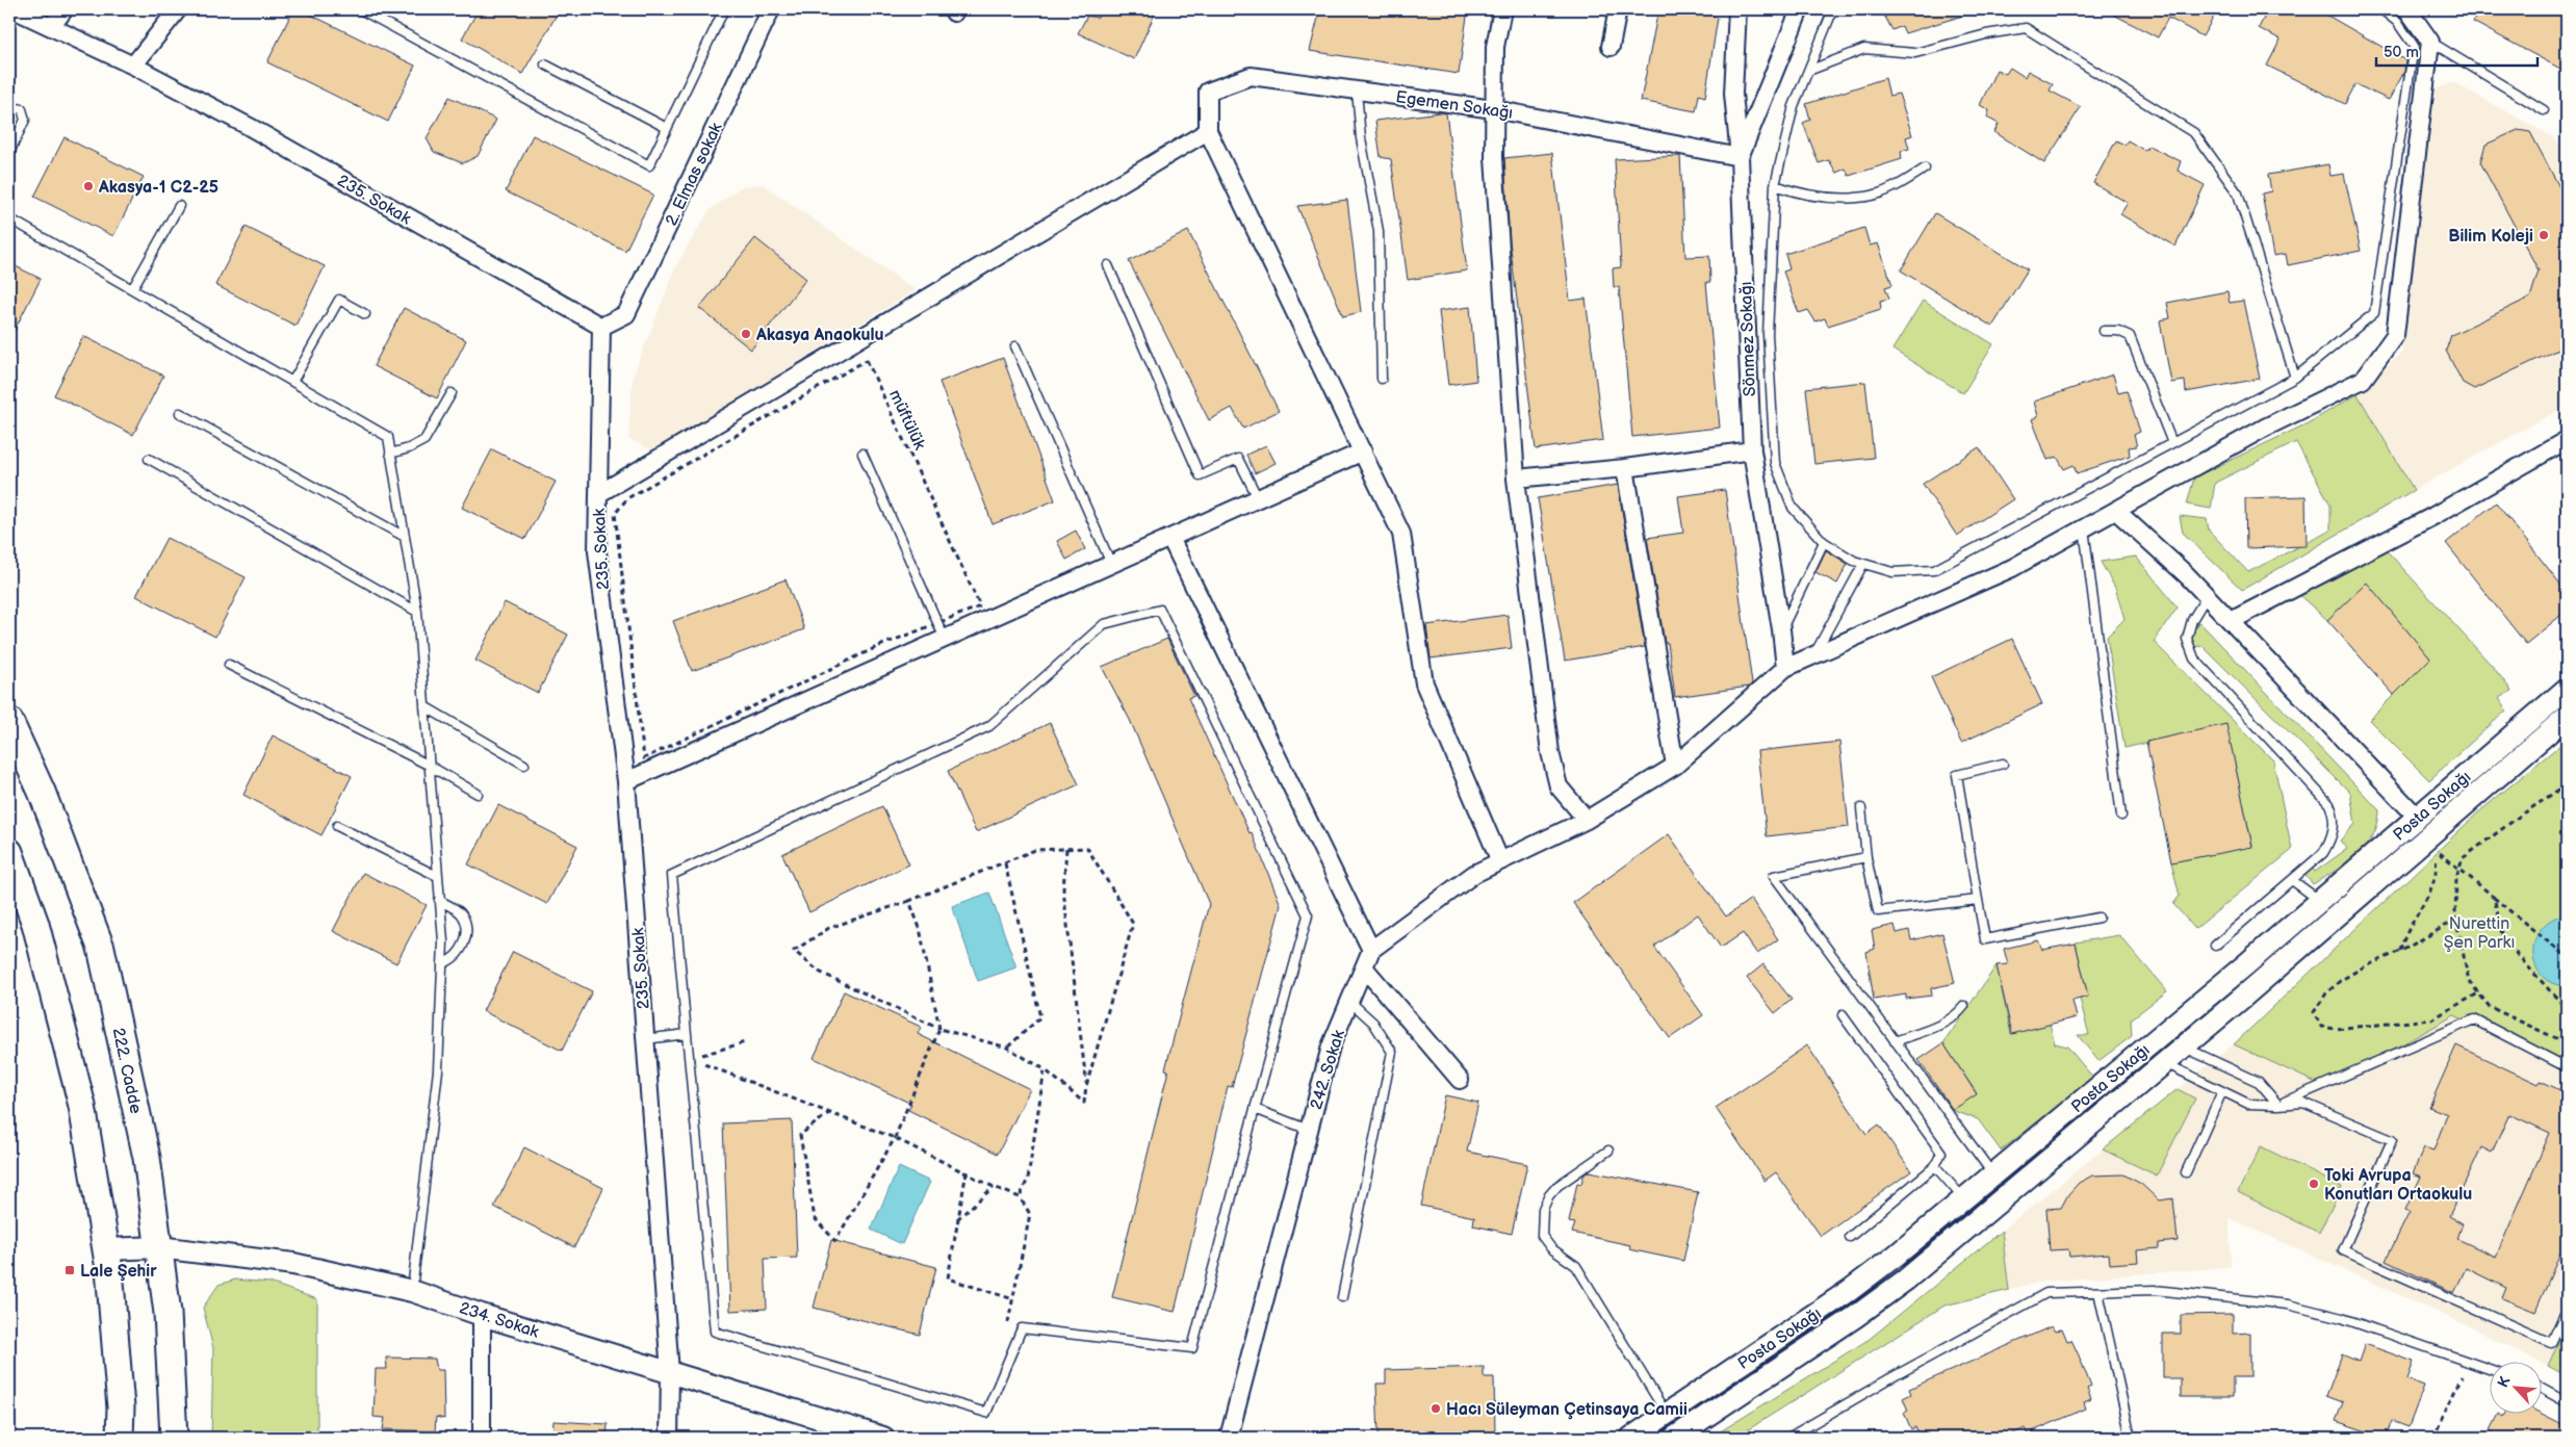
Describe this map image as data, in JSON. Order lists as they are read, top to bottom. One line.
{"streets":{"main road":["222. Cadde"],"street":["Egemen Sokağı","2. Elmas sokak","235. Sokak","Sönmez Sokağı","Posta Sokağı","242. Sokak","234. Sokak"],"path":["müftülük"]},"crossings":[["Egemen Sokağı","Sönmez Sokağı"],["2. Elmas sokak","235. Sokak"],["235. Sokak","234. Sokak"],["222. Cadde","234. Sokak"]],"parks":["Nurettin Şen Parkı"],"places":{"other":["Akasya-1 C2-25","Bilim Koleji","Akasya Anaokulu","Toki Avrupa Konutları Ortaokulu","Hacı Süleyman Çetinsaya Camii"],"transit":["Lale Şehir"]},"scale_bar":"50 m","north":"top left"}
